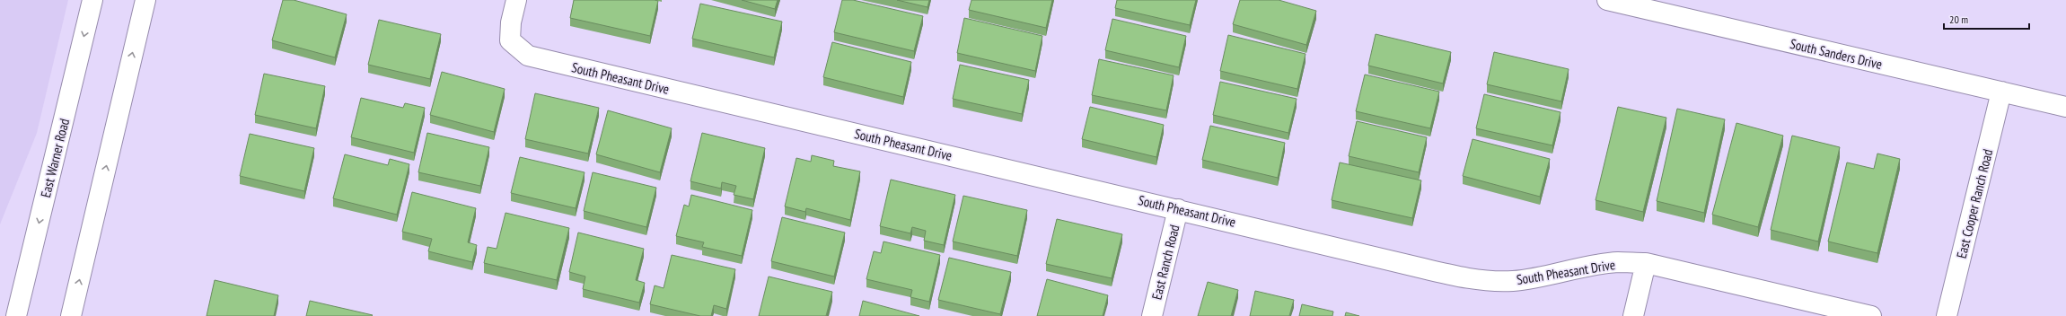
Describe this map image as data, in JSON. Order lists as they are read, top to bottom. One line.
{"streets":{"street":["South Sanders Drive","South Pheasant Drive","East Warner Road","East Cooper Ranch Road","East Ranch Road"]},"crossings":[["South Sanders Drive","East Cooper Ranch Road"],["South Pheasant Drive","East Ranch Road"]],"scale_bar":"20 m"}
